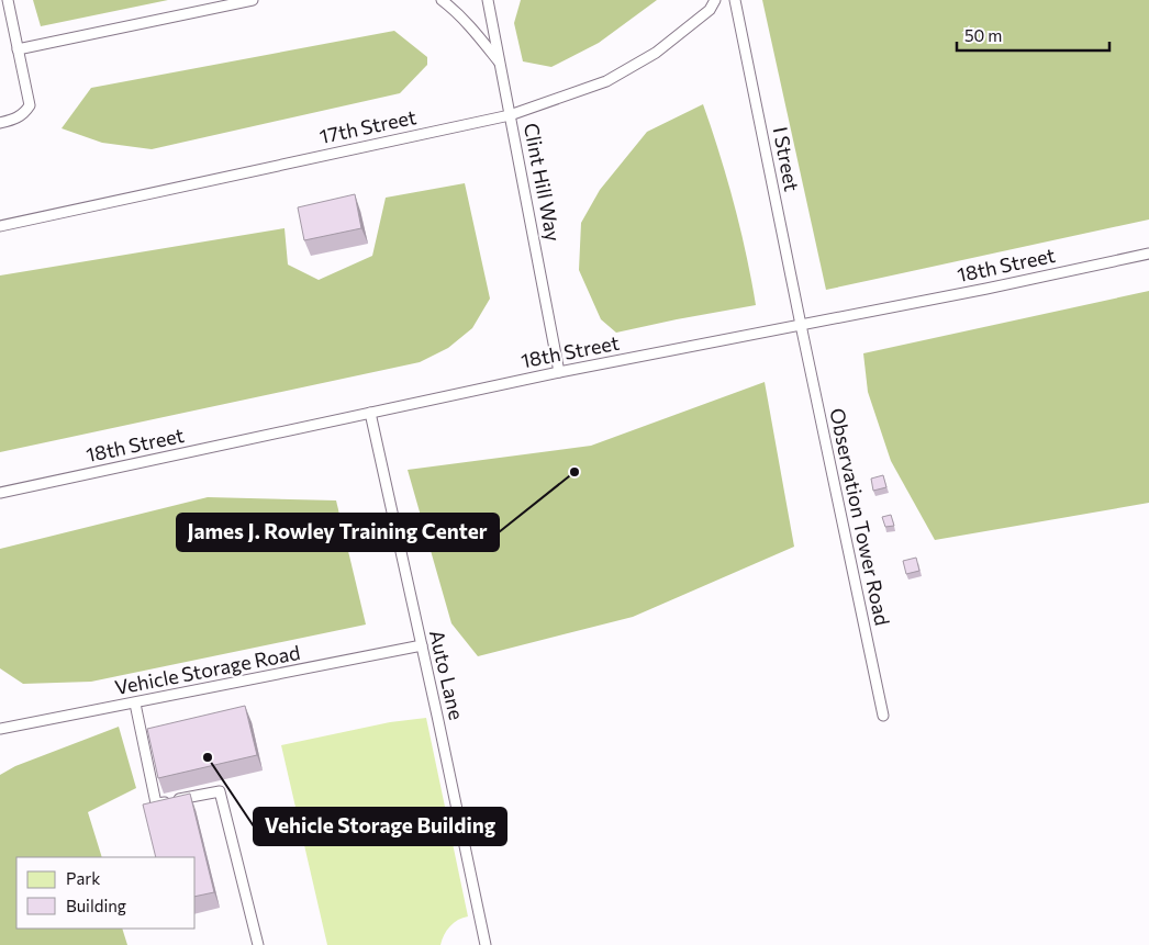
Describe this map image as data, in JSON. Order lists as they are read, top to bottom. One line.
{"streets":{"lane":["17th Street","I Street","Clint Hill Way","18th Street","Observation Tower Road","Vehicle Storage Road","Auto Lane"]},"crossings":[["17th Street","Clint Hill Way"],["I Street","18th Street"],["I Street","Observation Tower Road"],["Clint Hill Way","18th Street"],["18th Street","Observation Tower Road"],["18th Street","Auto Lane"],["Vehicle Storage Road","Auto Lane"]],"places":["James J. Rowley Training Center","Vehicle Storage Building"],"legend":["Park","Building"],"scale_bar":"50 m"}
